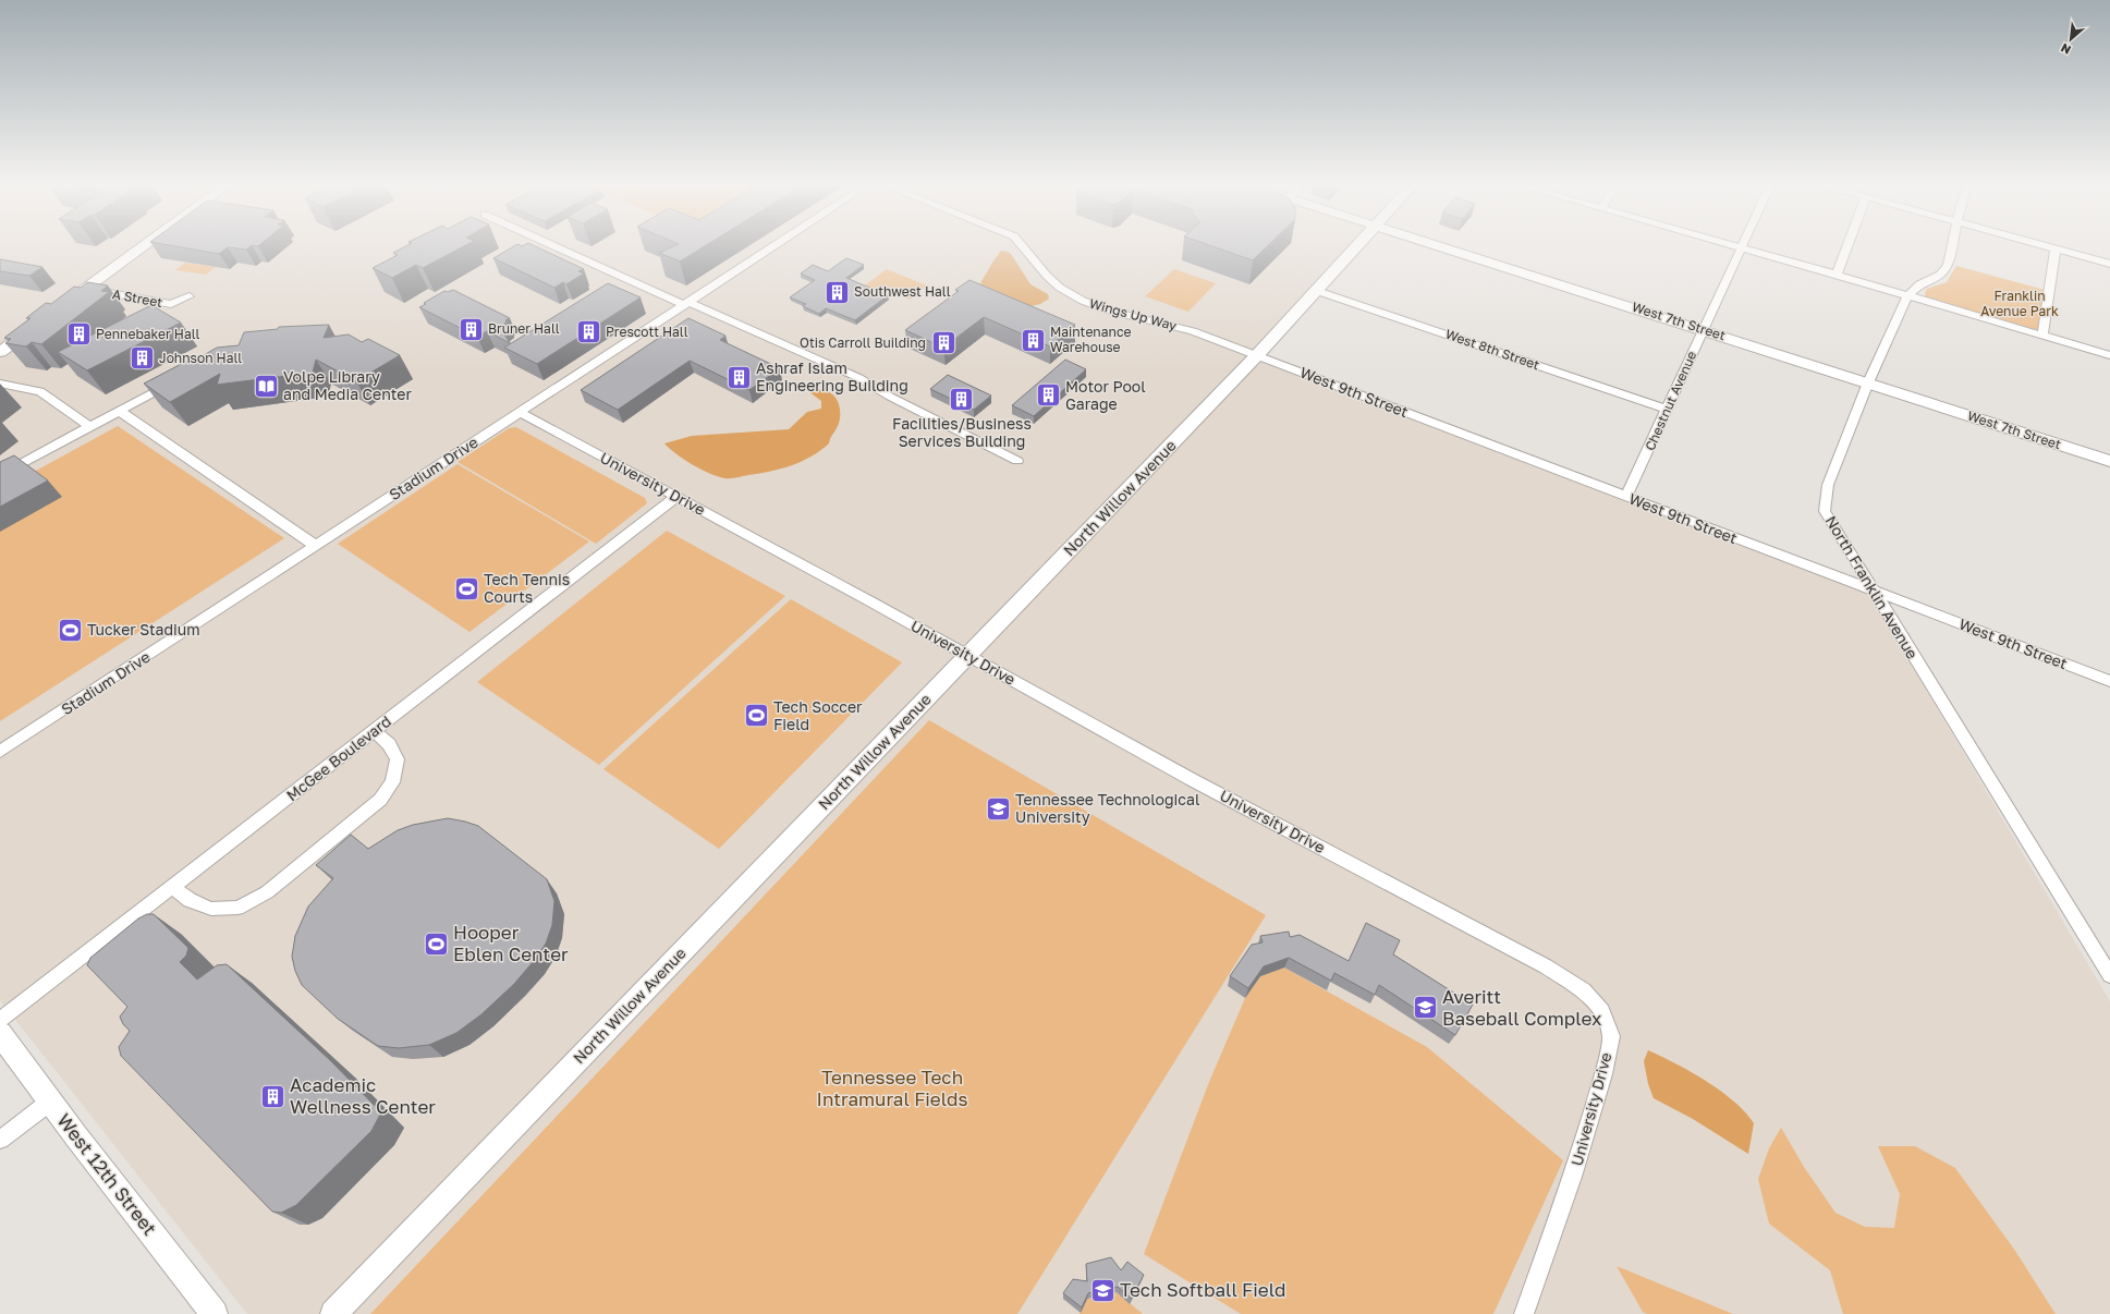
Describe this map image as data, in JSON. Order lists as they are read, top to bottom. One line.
{"streets":{"street":["A Street","Wings Up Way","West 7th Street","West 8th Street","West 9th Street","Chestnut Avenue","Stadium Drive","University Drive","North Willow Avenue","North Franklin Avenue","McGee Boulevard","West 12th Street"]},"crossings":[["Wings Up Way","West 9th Street"],["Wings Up Way","North Willow Avenue"],["West 7th Street","Chestnut Avenue"],["West 7th Street","North Franklin Avenue"],["West 8th Street","Chestnut Avenue"],["West 8th Street","North Willow Avenue"],["West 9th Street","Chestnut Avenue"],["West 9th Street","North Willow Avenue"],["West 9th Street","North Franklin Avenue"],["Stadium Drive","University Drive"],["University Drive","North Willow Avenue"],["University Drive","McGee Boulevard"]],"parks":["Franklin Avenue Park","Tennessee Tech Intramural Fields"],"places":{"building":["Southwest Hall","Bruner Hall","Prescott Hall","Pennebaker Hall","Maintenance Warehouse","Otis Carroll Building","Johnson Hall","Ashraf Islam Engineering Building","Motor Pool Garage","Facilities/Business Services Building","Academic Wellness Center"],"library":["Volpe Library and Media Center"],"sports":["Tech Tennis Courts","Tucker Stadium","Tech Soccer Field","Hooper Eblen Center"],"school or university":["Tennessee Technological University","Averitt Baseball Complex","Tech Softball Field"]},"north":"bottom left"}
